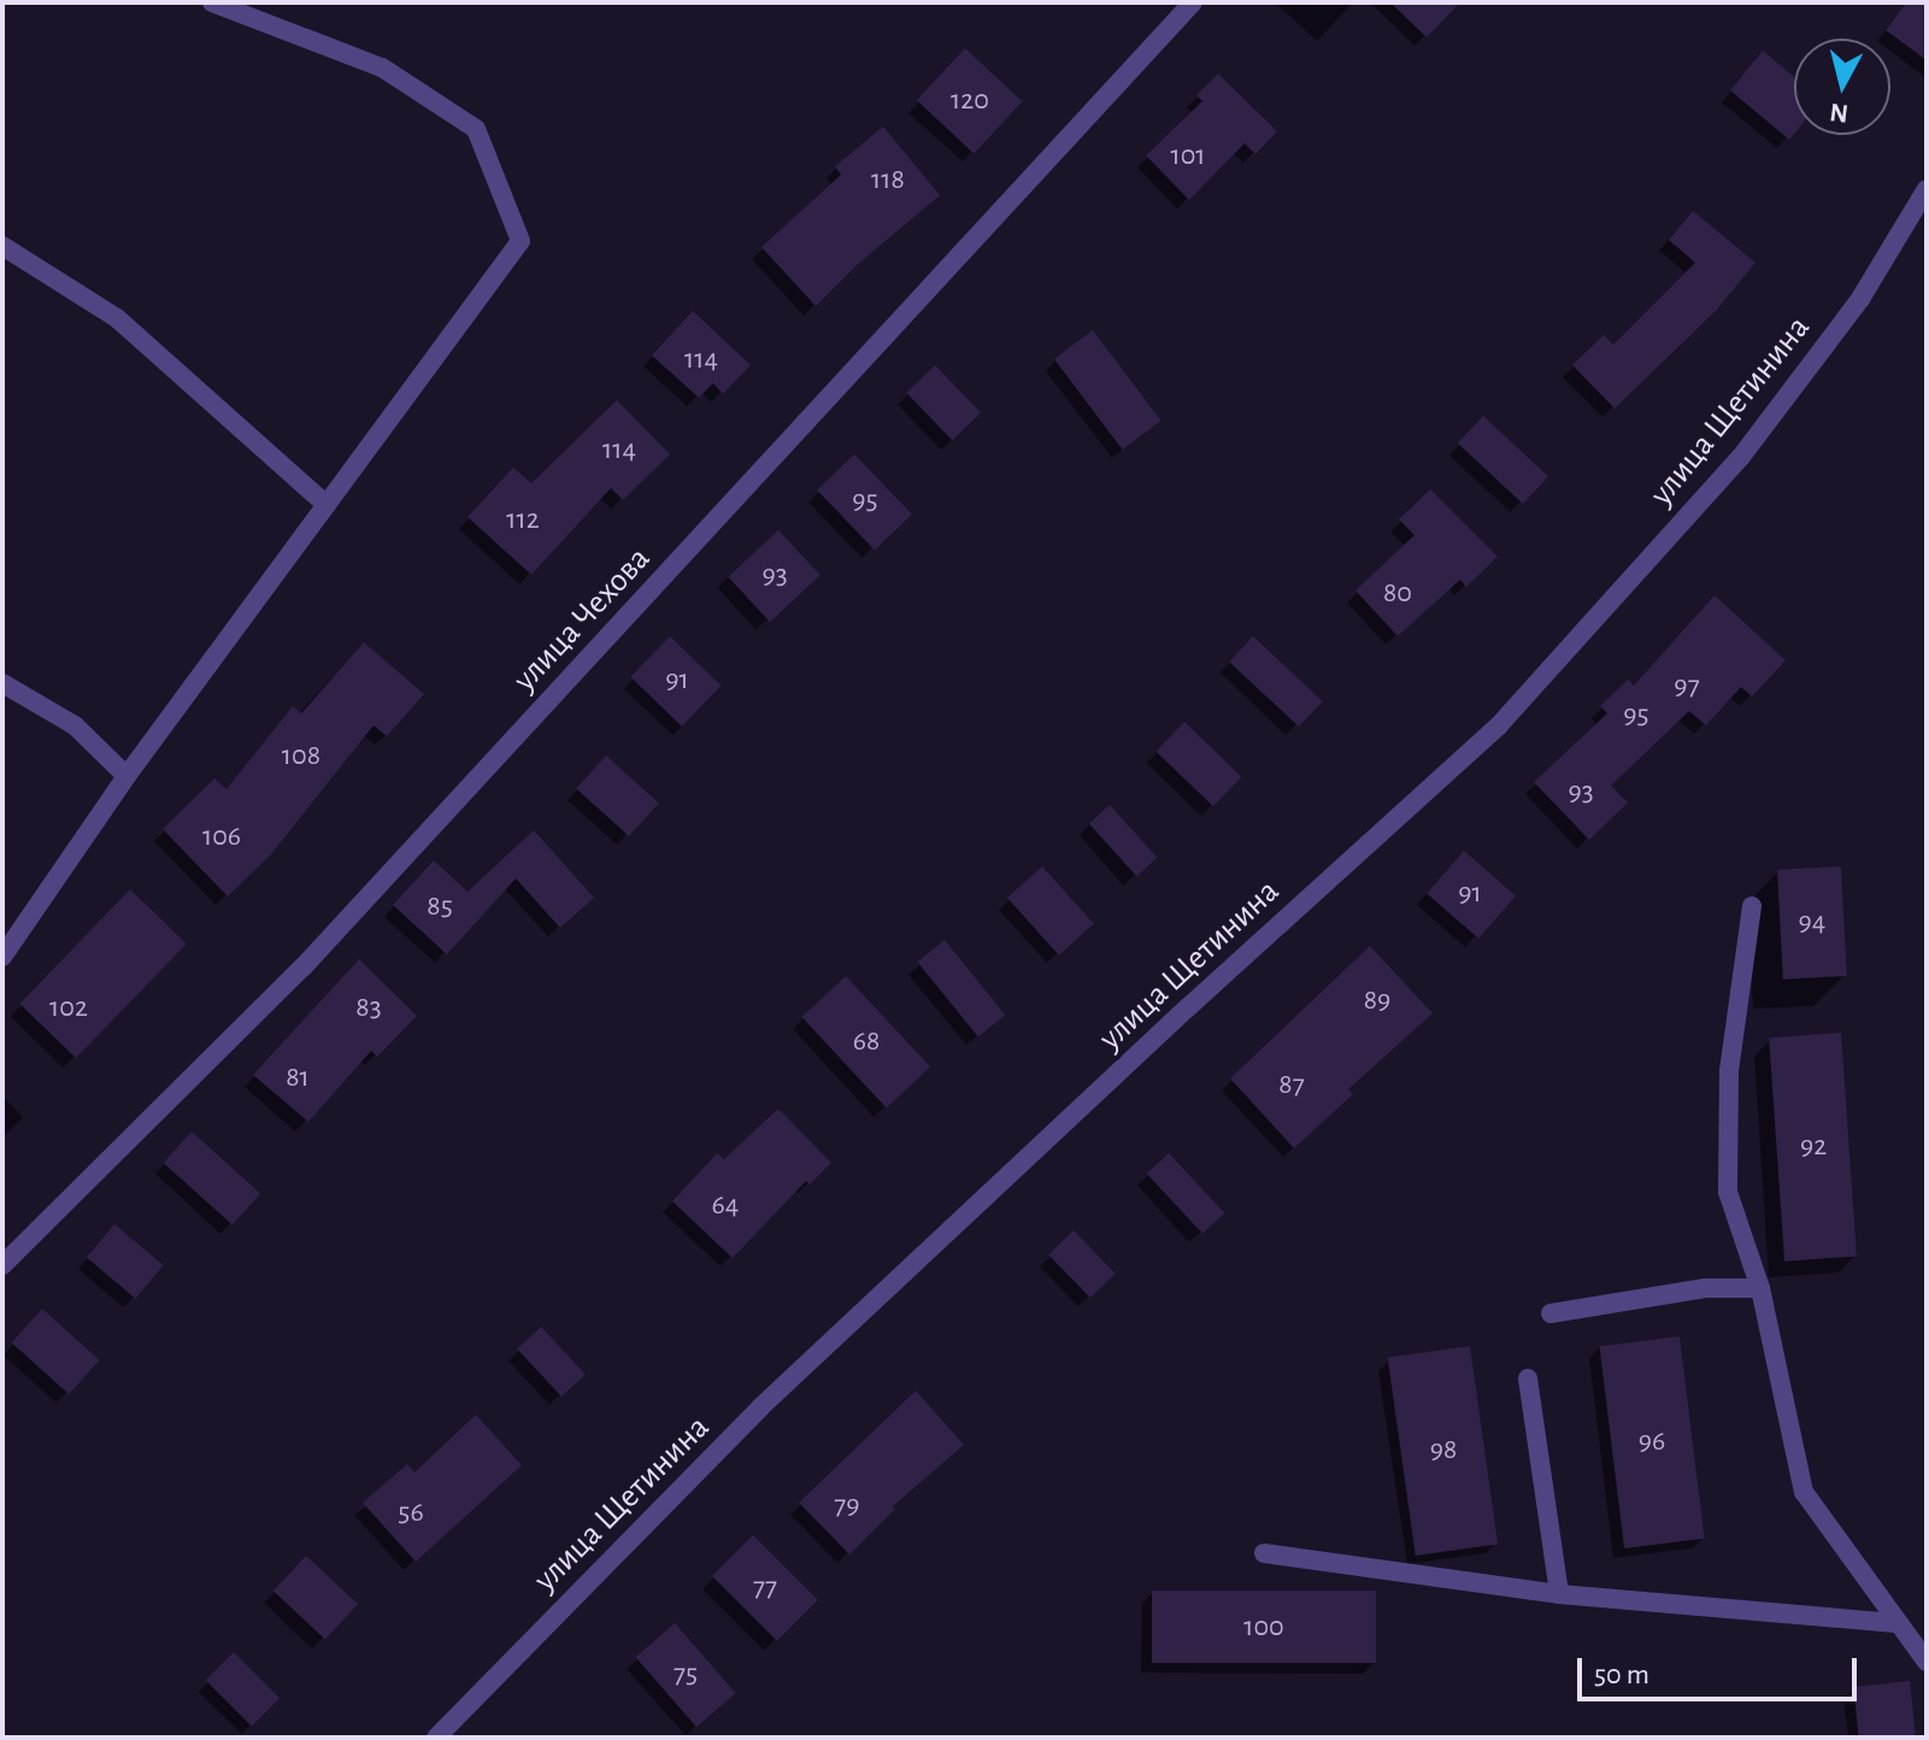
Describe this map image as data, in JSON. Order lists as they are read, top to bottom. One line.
{"streets":{"street":["улица Щетинина","улица Чехова"]},"house_numbers":["120","101","118","114","114","95","112","93","80","91","97","95","108","93","106","91","85","94","89","102","83","68","81","87","92","64","96","98","79","56","77","100","75"],"scale_bar":"50 m","north":"bottom"}
